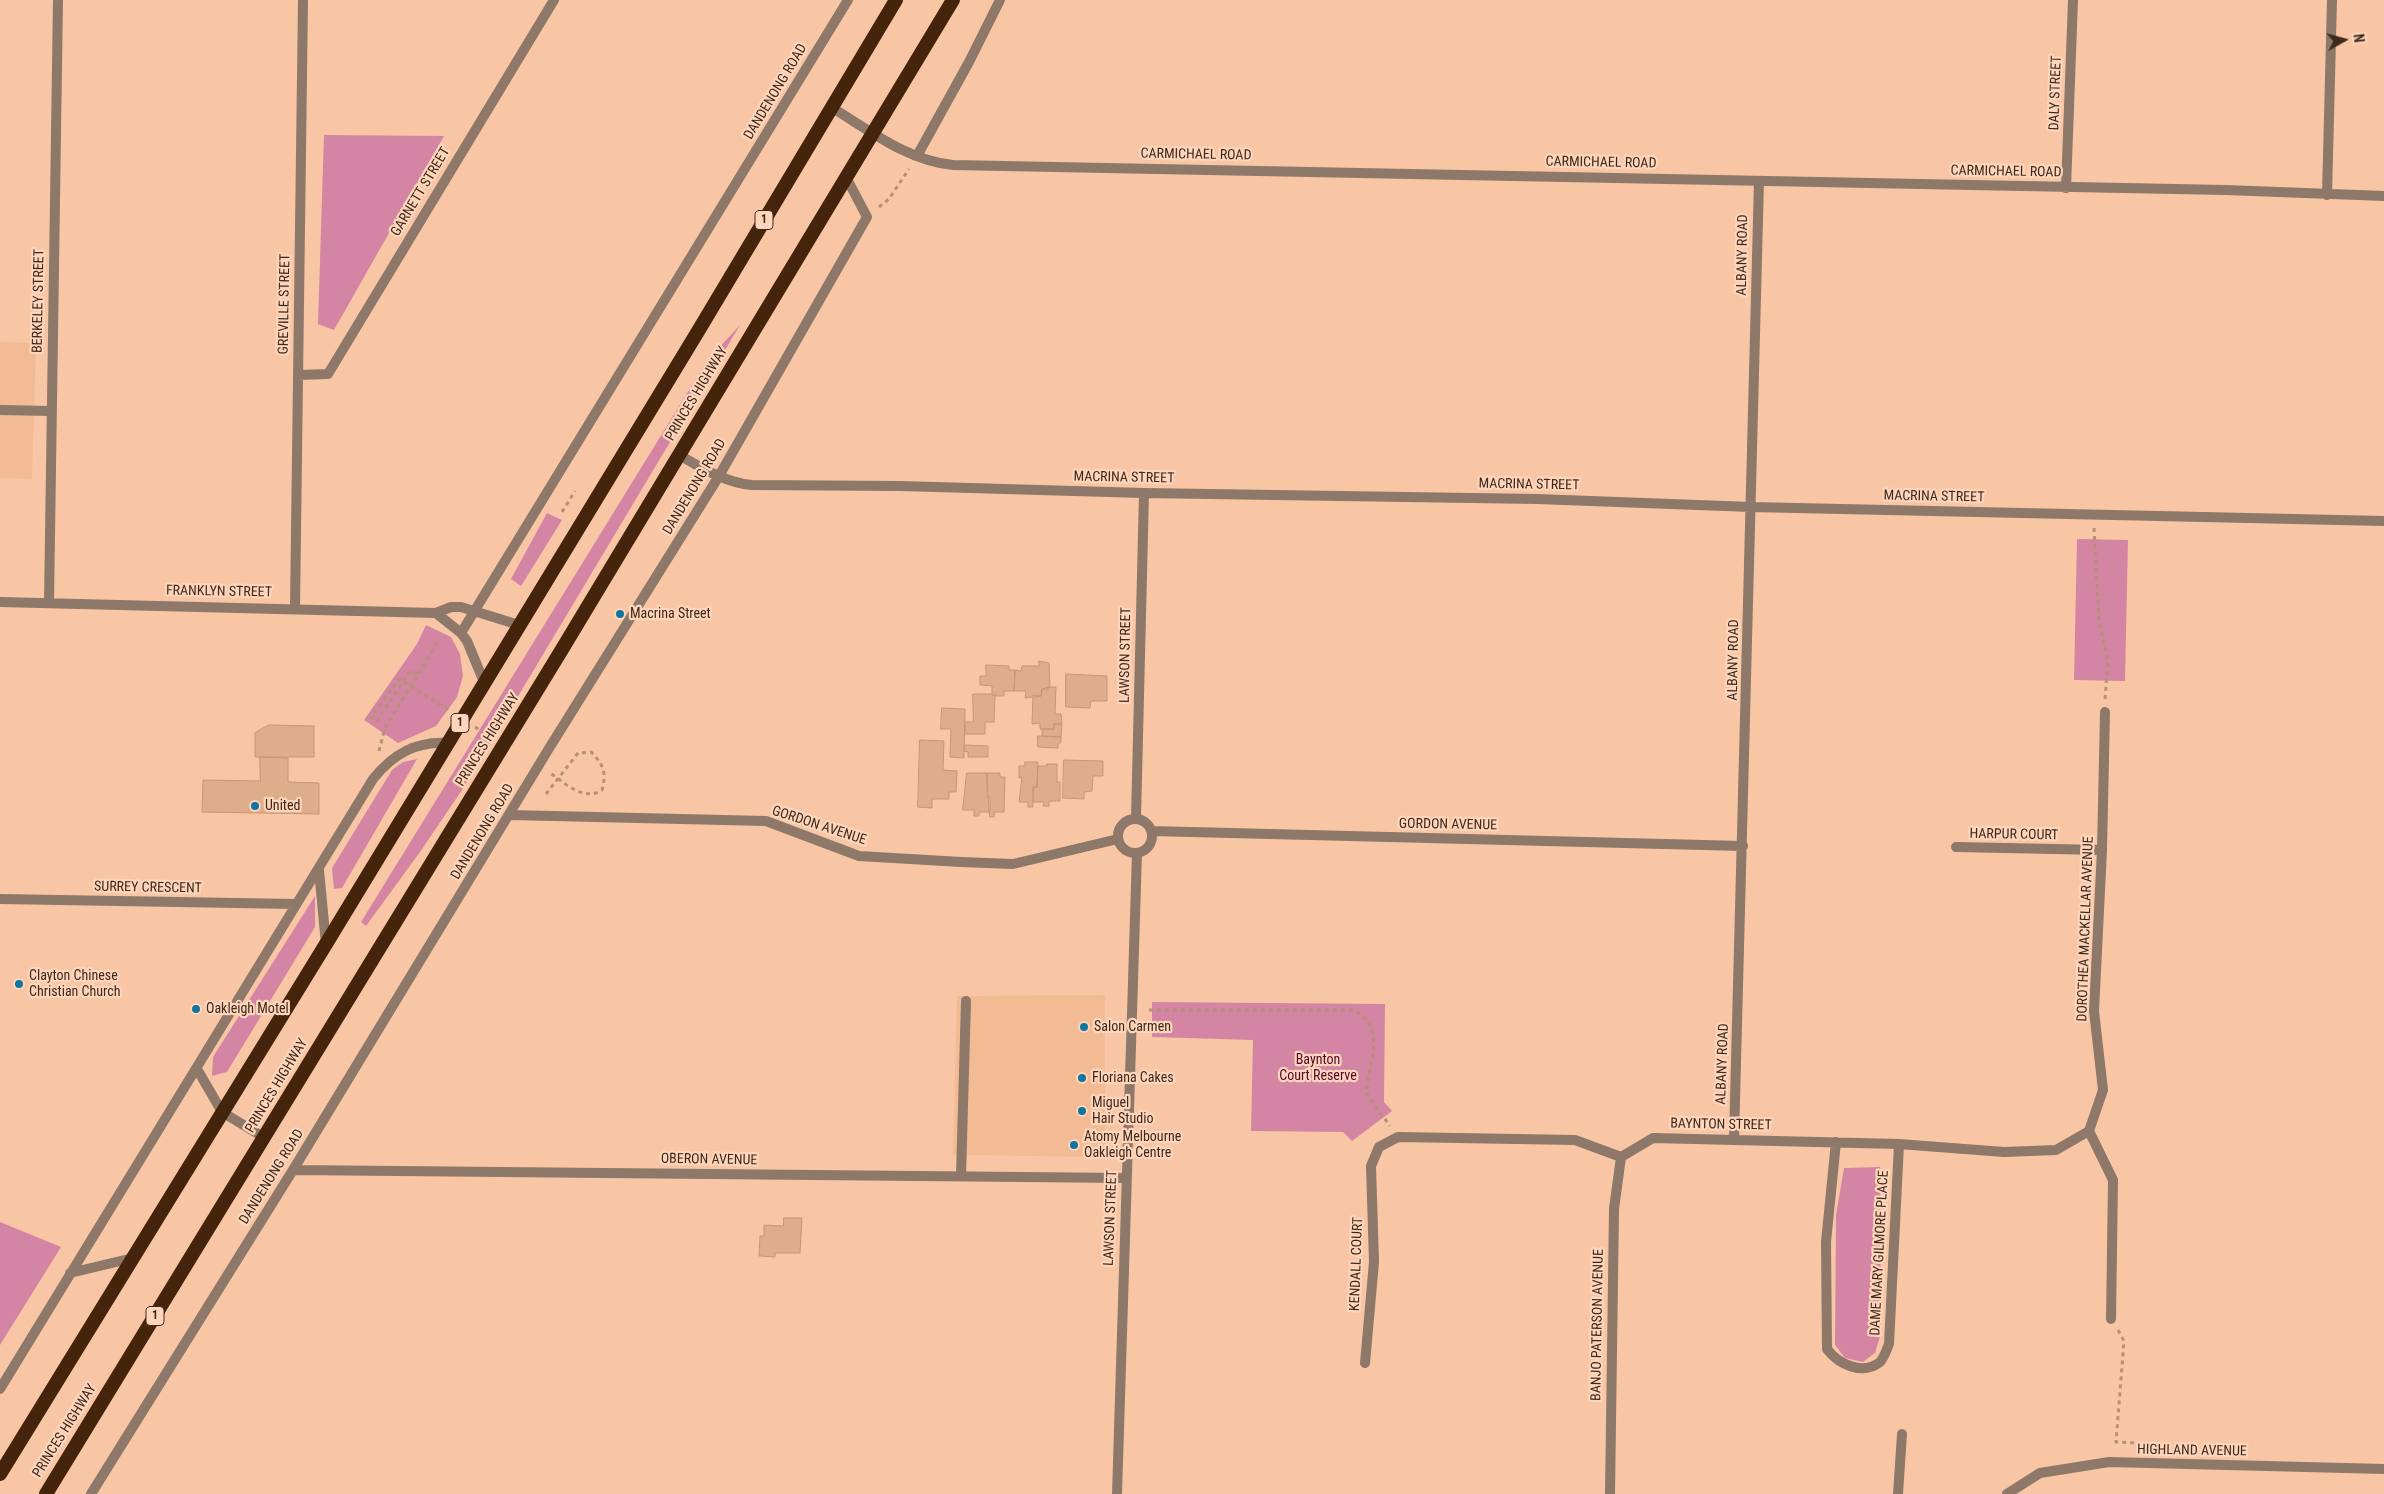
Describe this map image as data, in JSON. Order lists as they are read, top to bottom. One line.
{"streets":{"highway":["1","PRINCES HIGHWAY"],"street":["DANDENONG ROAD","DALY STREET","CARMICHAEL ROAD","GARNETT STREET","ALBANY ROAD","BERKELEY STREET","GREVILLE STREET","MACRINA STREET","FRANKLYN STREET","LAWSON STREET","GORDON AVENUE","HARPUR COURT","SURREY CRESCENT","DOROTHEA MACKELLAR AVENUE","BAYNTON STREET","OBERON AVENUE","DAME MARY GILMORE PLACE","KENDALL COURT","BANJO PATERSON AVENUE","HIGHLAND AVENUE"]},"crossings":[["DANDENONG ROAD","1"],["DANDENONG ROAD","PRINCES HIGHWAY"],["DANDENONG ROAD","MACRINA STREET"],["DANDENONG ROAD","FRANKLYN STREET"],["DANDENONG ROAD","GORDON AVENUE"],["DANDENONG ROAD","OBERON AVENUE"],["DALY STREET","CARMICHAEL ROAD"],["CARMICHAEL ROAD","1"],["CARMICHAEL ROAD","ALBANY ROAD"],["CARMICHAEL ROAD","PRINCES HIGHWAY"],["GARNETT STREET","GREVILLE STREET"],["1","FRANKLYN STREET"],["ALBANY ROAD","MACRINA STREET"],["ALBANY ROAD","GORDON AVENUE"],["ALBANY ROAD","BAYNTON STREET"],["BERKELEY STREET","FRANKLYN STREET"],["GREVILLE STREET","FRANKLYN STREET"],["PRINCES HIGHWAY","MACRINA STREET"],["MACRINA STREET","LAWSON STREET"],["LAWSON STREET","GORDON AVENUE"],["LAWSON STREET","OBERON AVENUE"],["HARPUR COURT","DOROTHEA MACKELLAR AVENUE"],["DOROTHEA MACKELLAR AVENUE","BAYNTON STREET"],["BAYNTON STREET","DAME MARY GILMORE PLACE"],["BAYNTON STREET","BANJO PATERSON AVENUE"]],"parks":["Baynton Court Reserve"],"places":["Macrina Street","United","Clayton Chinese Christian Church","Oakleigh Motel","Salon Carmen","Floriana Cakes","Miguel Hair Studio","Atomy Melbourne Oakleigh Centre"],"north":"right"}
